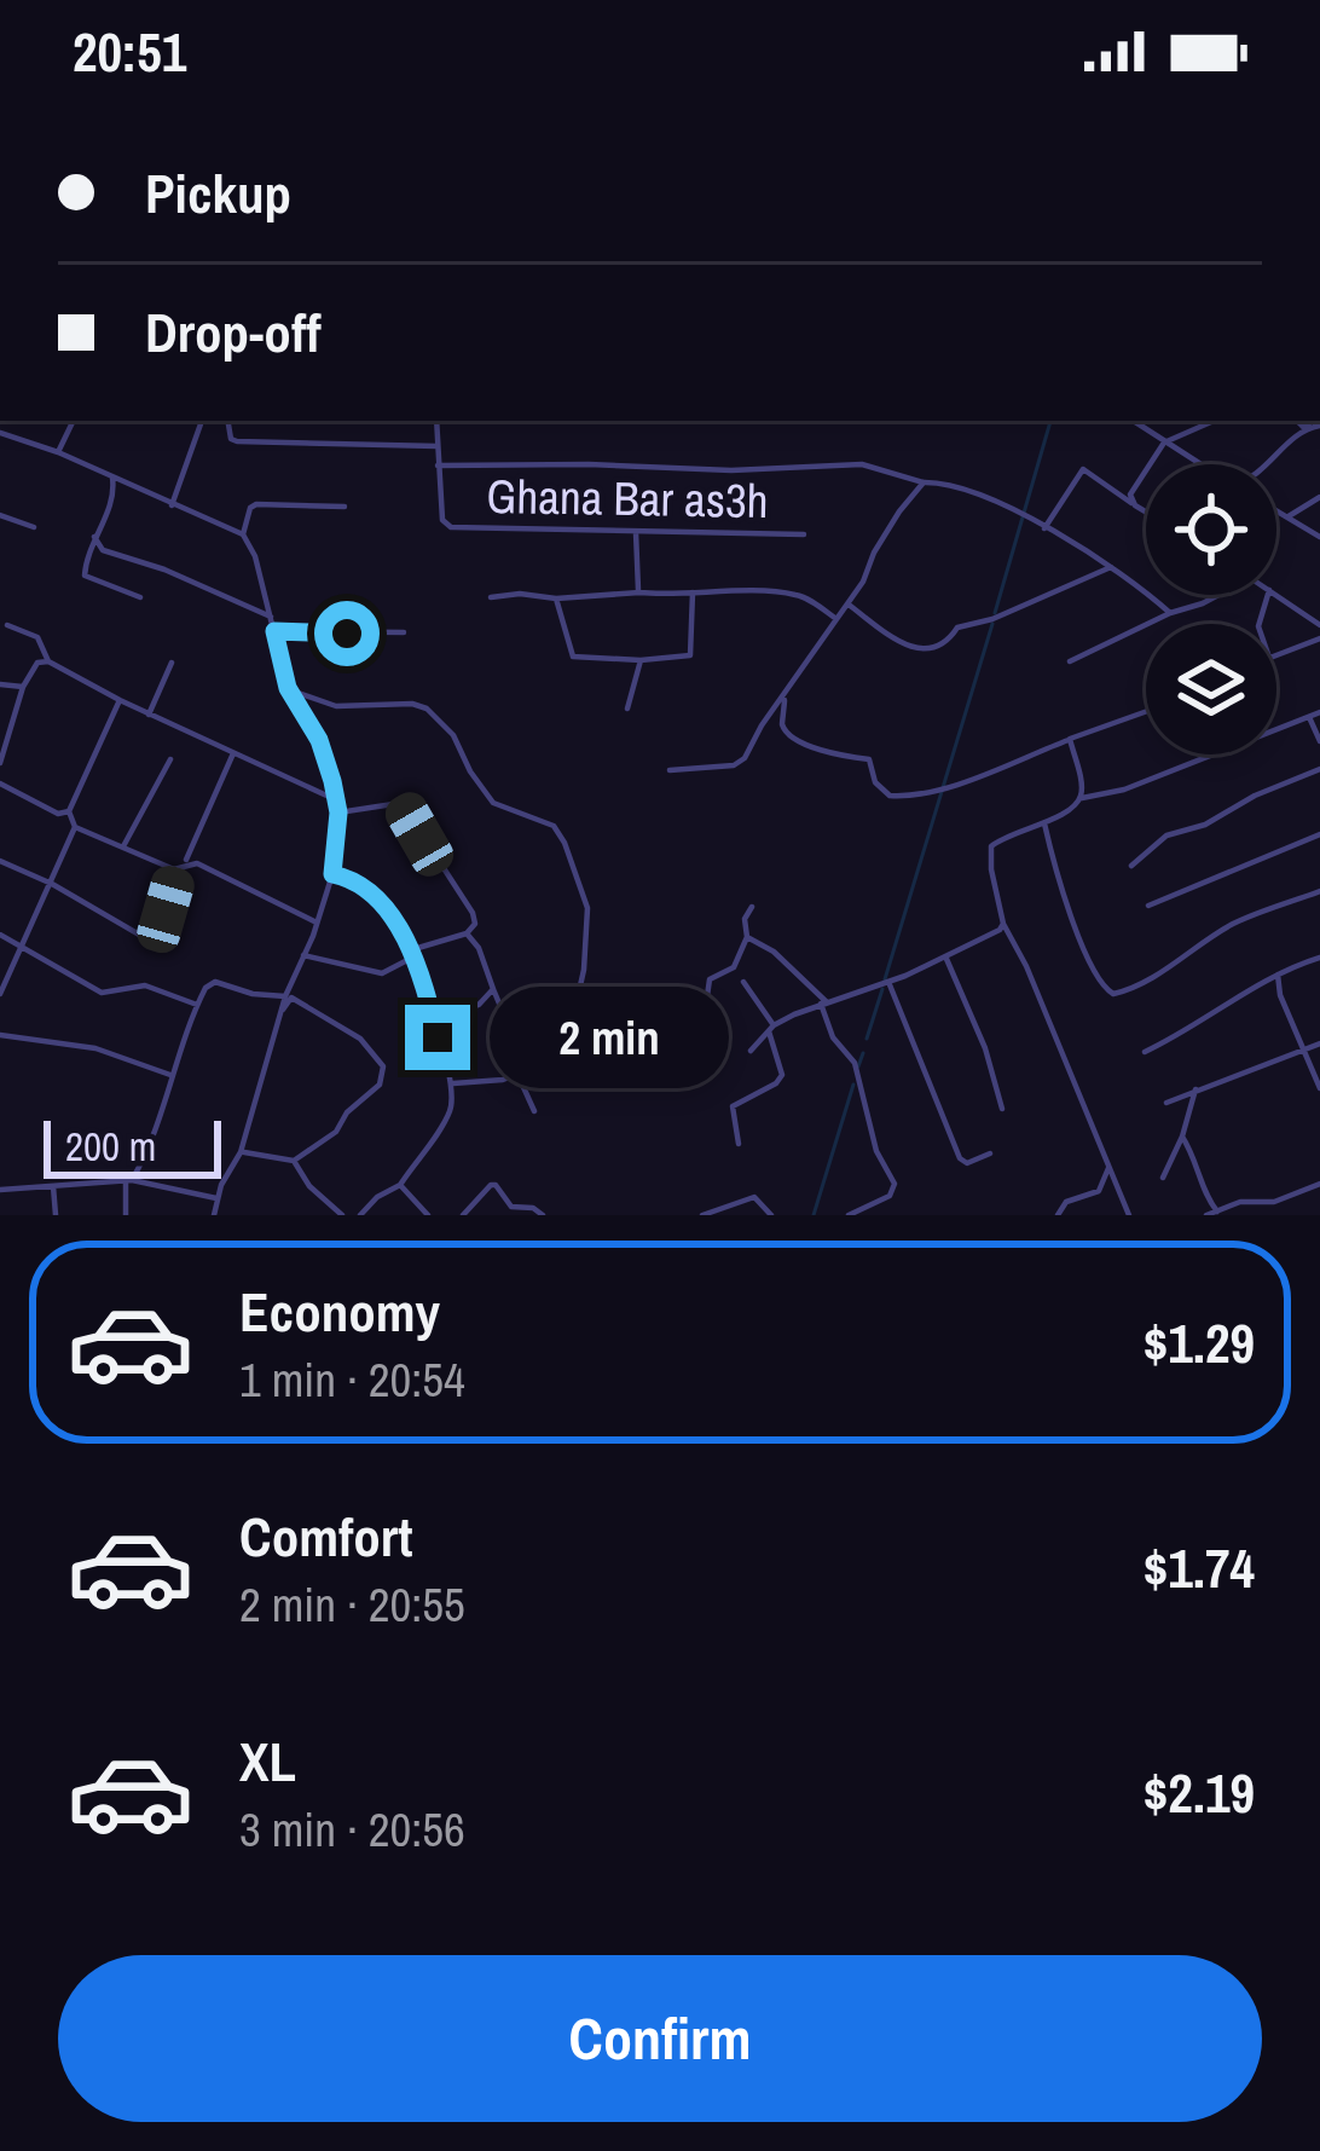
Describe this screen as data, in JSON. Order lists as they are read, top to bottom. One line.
{"streets":{"street":["Ghana Bar as3h"]},"scale_bar":"200 m","page":{"status":"20:51","banner":["Pickup","Drop-off"],"bubble":"2 min","scale":"200 m","list":[{"name":"Economy","note":"1 min · 20:54","value":"$1.29"},{"name":"Comfort","note":"2 min · 20:55","value":"$1.74"},{"name":"XL","note":"3 min · 20:56","value":"$2.19"}],"buttons":"Confirm"}}
